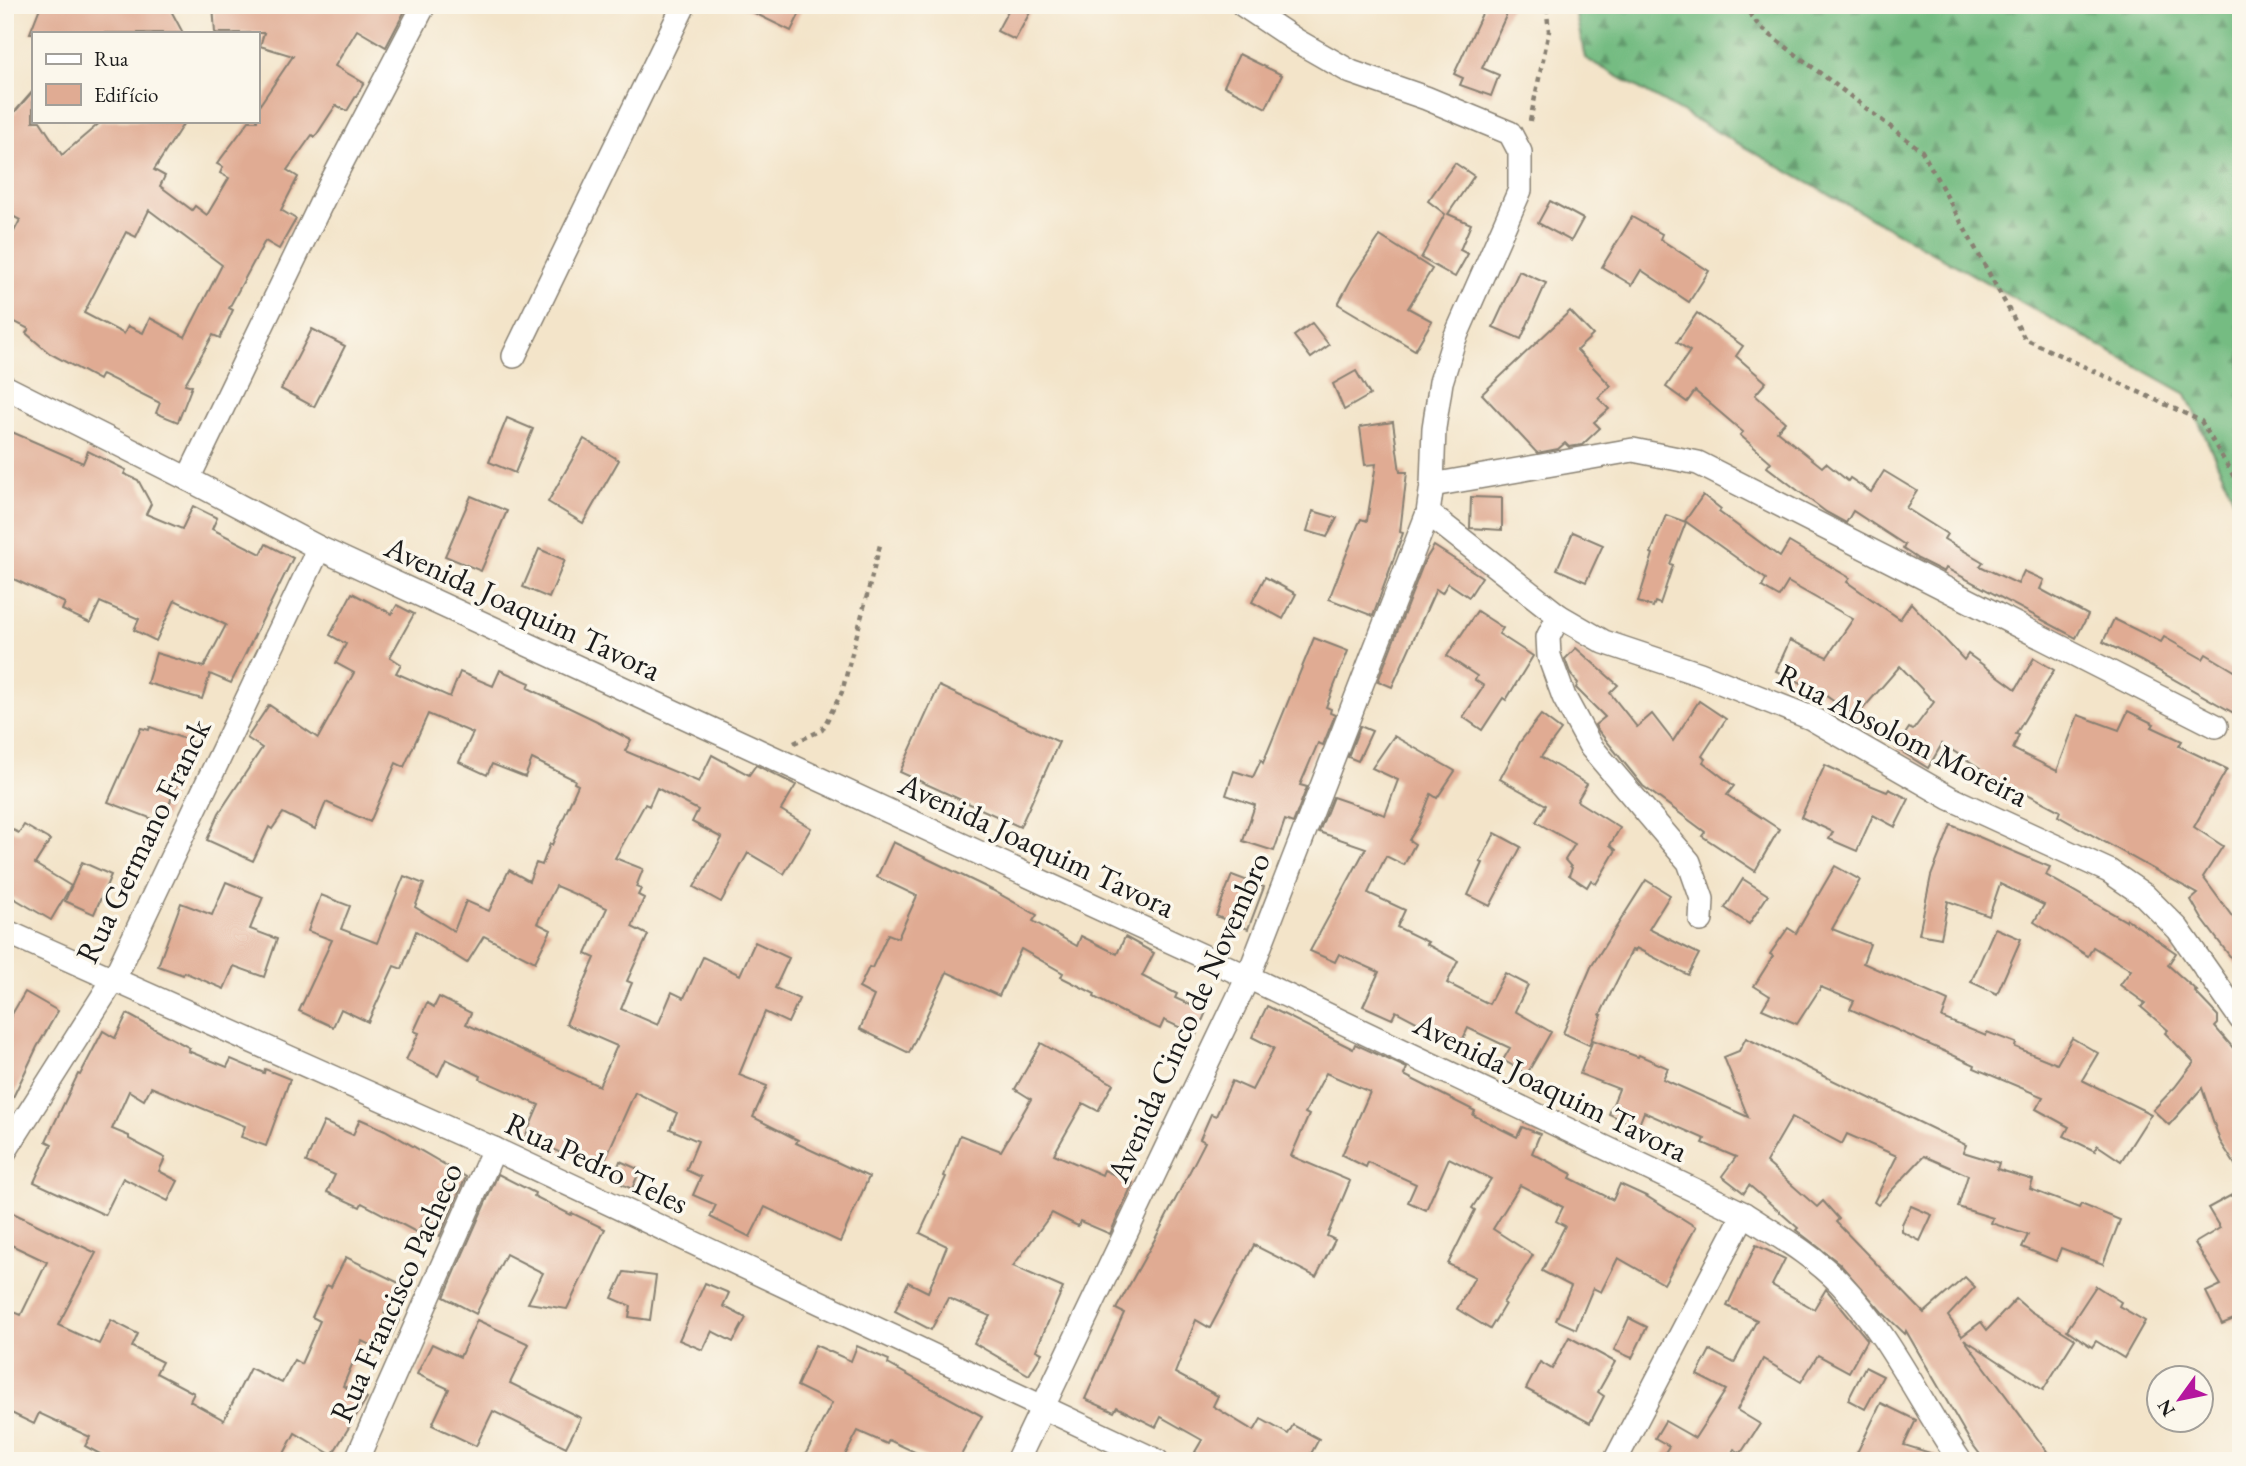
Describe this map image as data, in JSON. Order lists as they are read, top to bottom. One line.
{"streets":{"street":["Avenida Joaquim Tavora","Rua Absolom Moreira","Rua Germano Franck","Avenida Cinco de Novembro","Rua Pedro Teles","Rua Francisco Pacheco"]},"crossings":[["Avenida Joaquim Tavora","Rua Germano Franck"],["Avenida Joaquim Tavora","Avenida Cinco de Novembro"],["Rua Absolom Moreira","Avenida Cinco de Novembro"],["Rua Germano Franck","Rua Pedro Teles"],["Avenida Cinco de Novembro","Rua Pedro Teles"],["Rua Pedro Teles","Rua Francisco Pacheco"]],"legend":["Rua","Edifício"],"north":"bottom left"}
